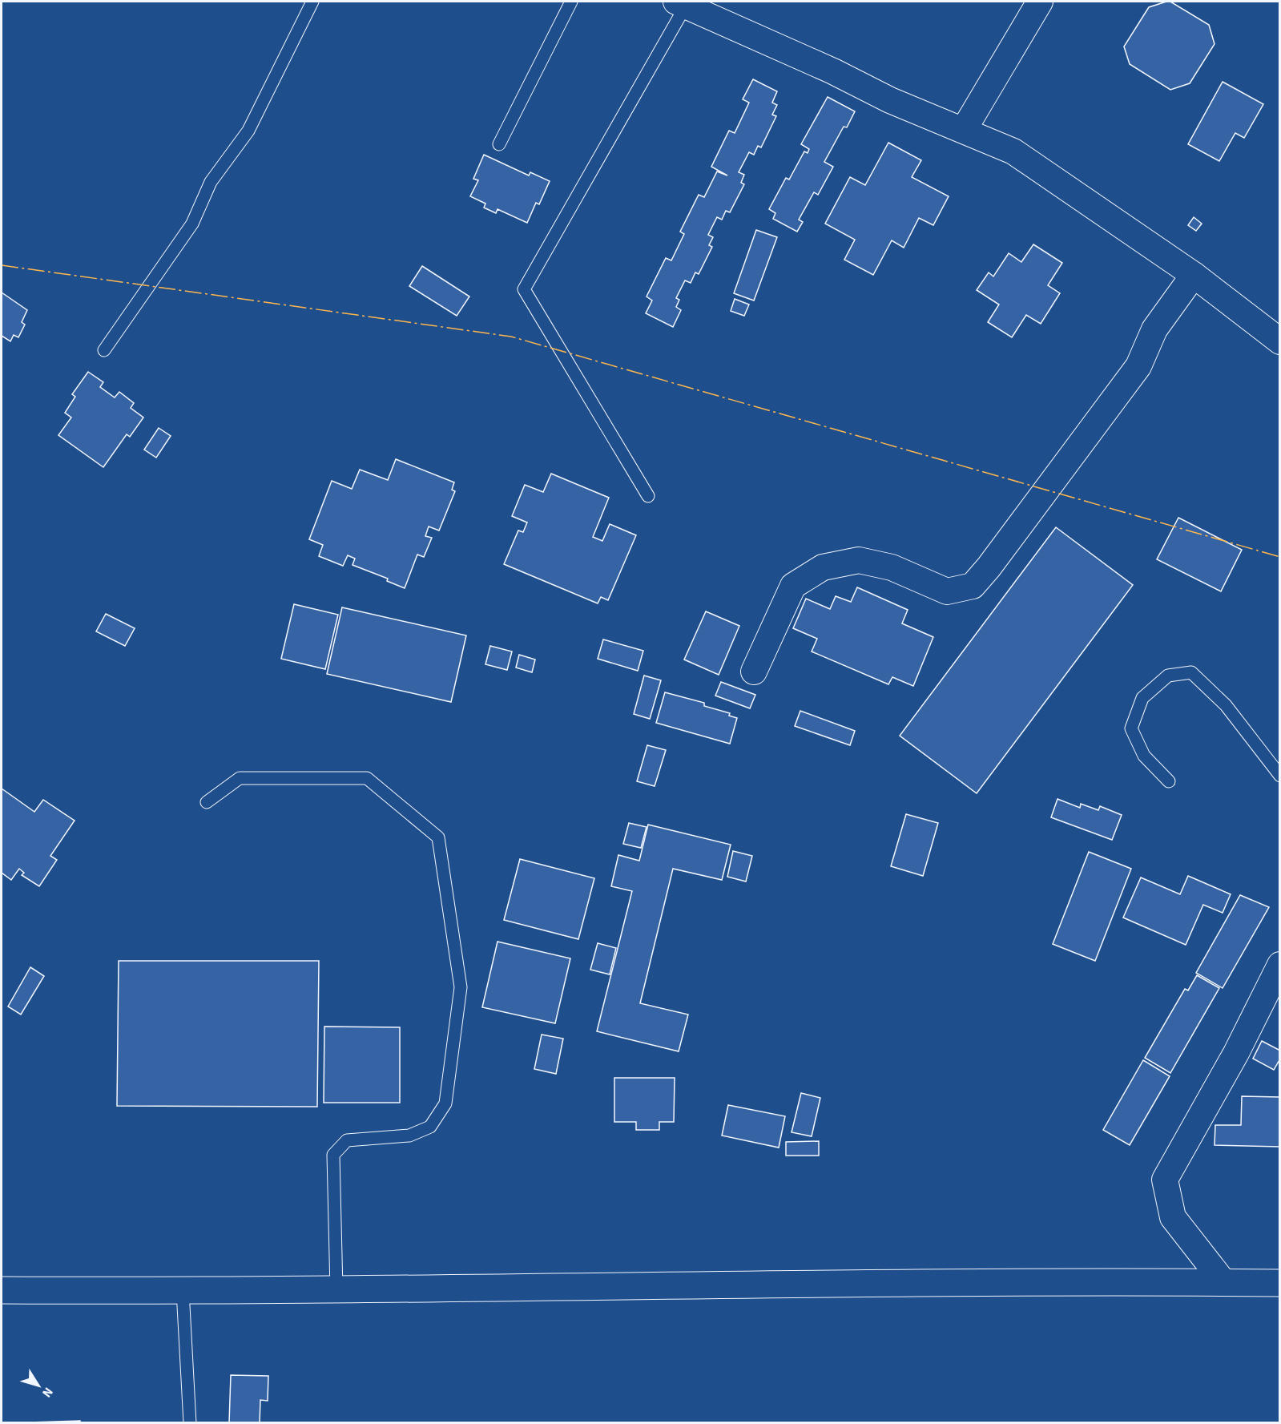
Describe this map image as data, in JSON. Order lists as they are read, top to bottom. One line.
{"north":"bottom right"}
